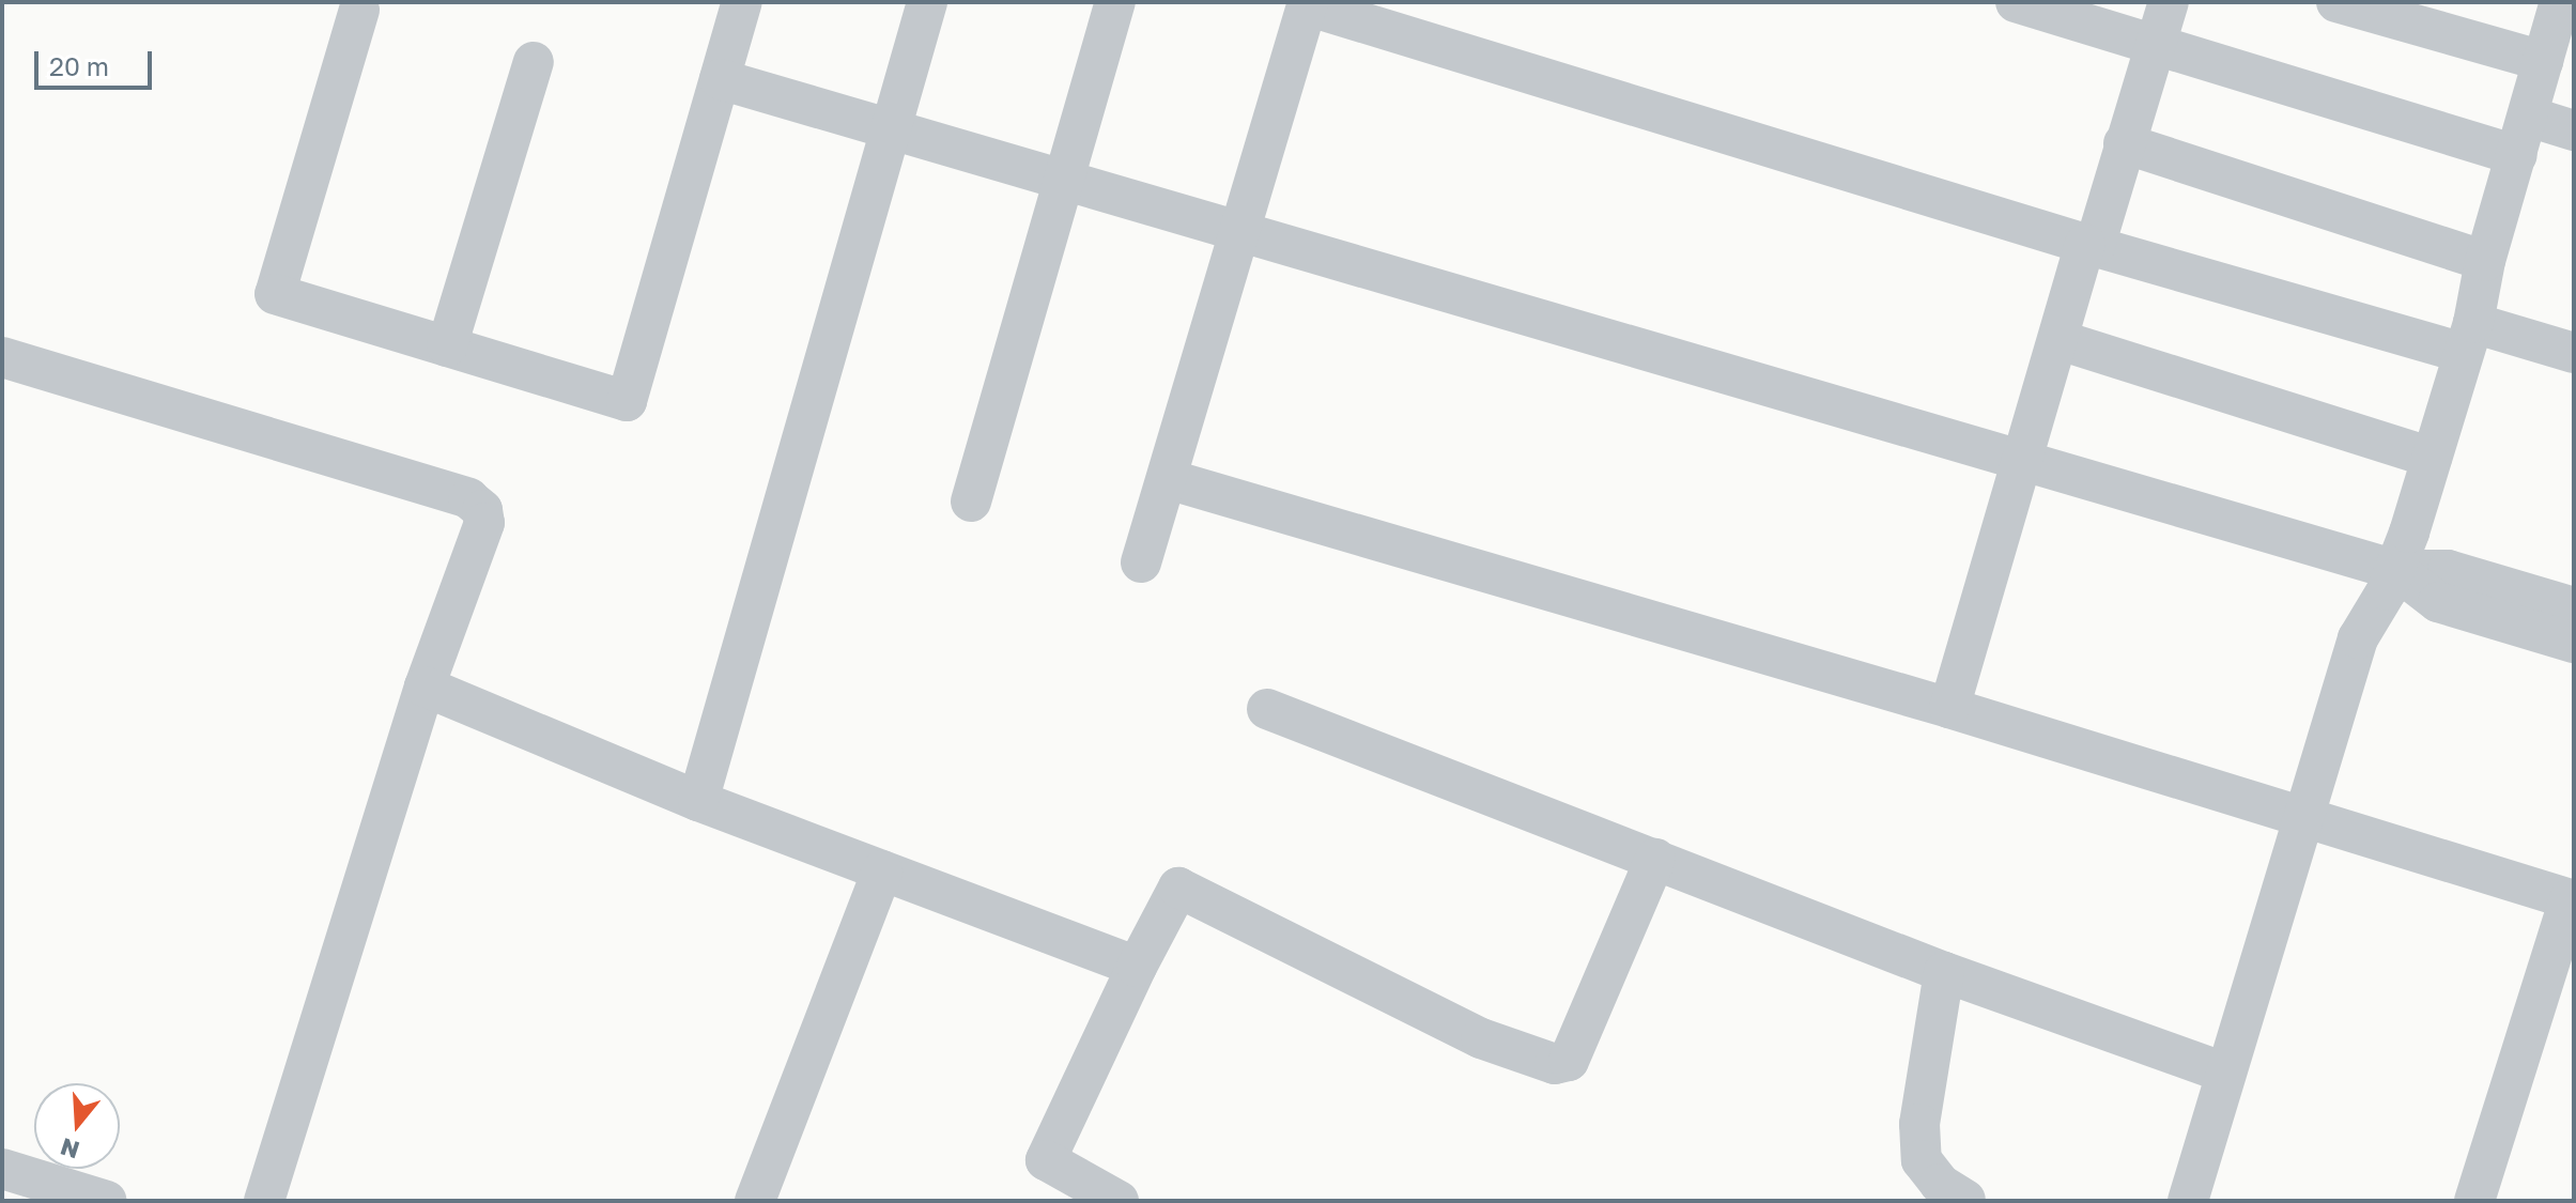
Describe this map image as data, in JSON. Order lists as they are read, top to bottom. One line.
{"scale_bar":"20 m","north":"bottom"}
